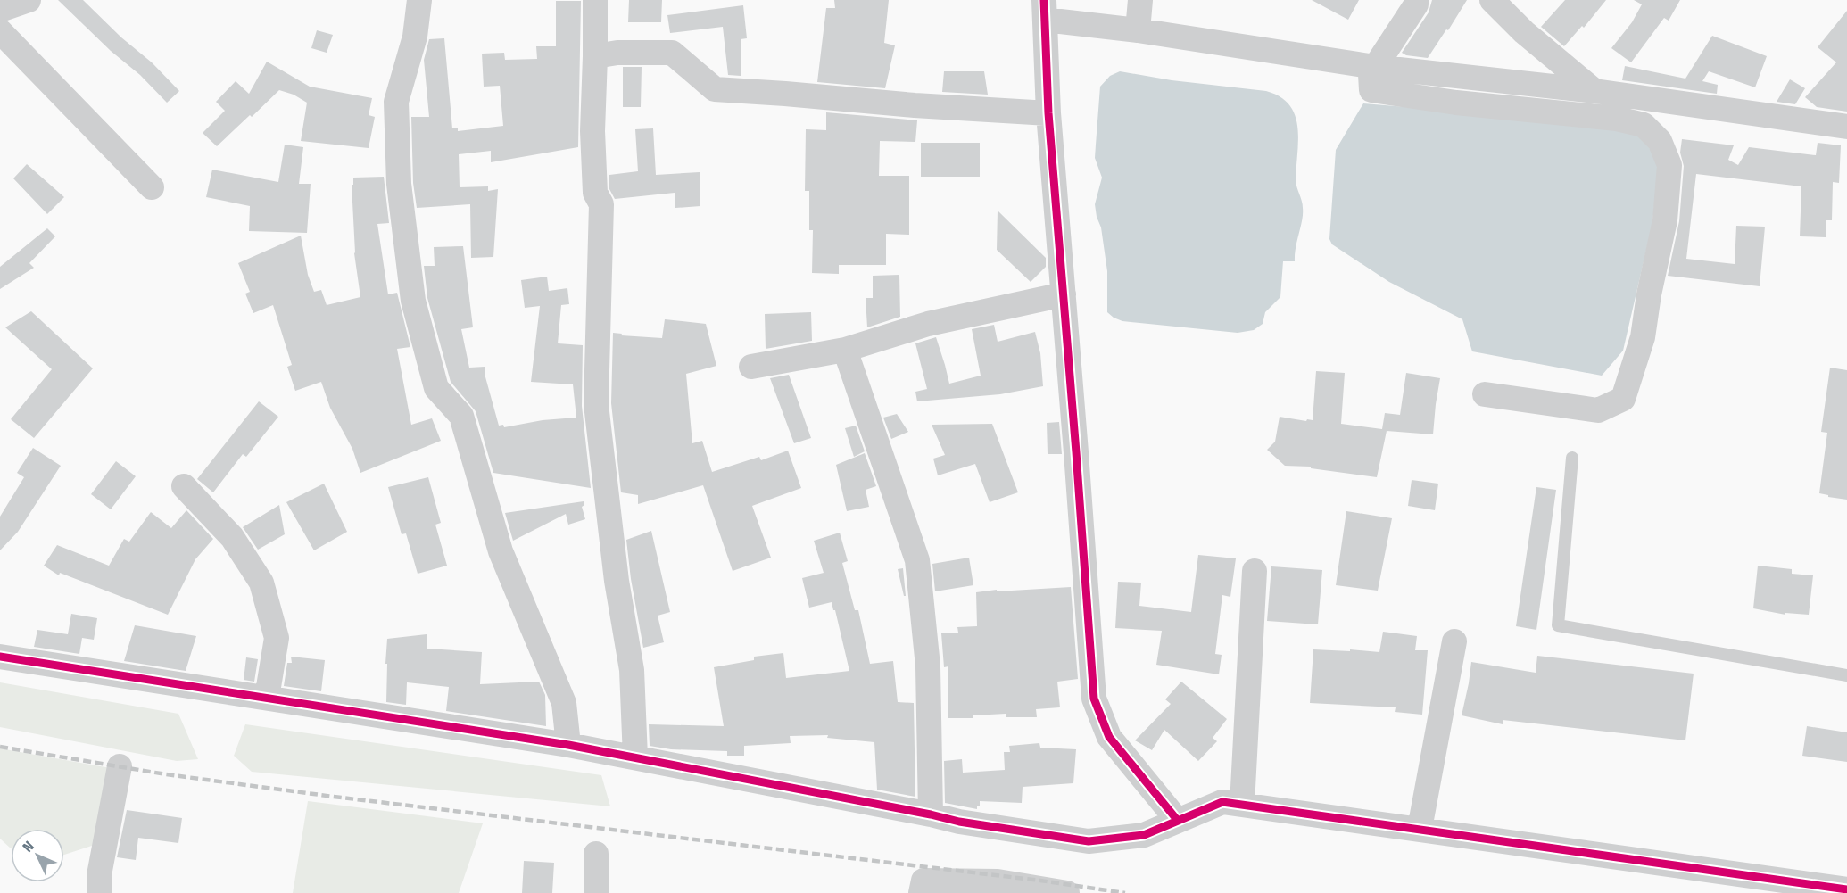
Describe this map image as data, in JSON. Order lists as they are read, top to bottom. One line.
{"north":"top left"}
